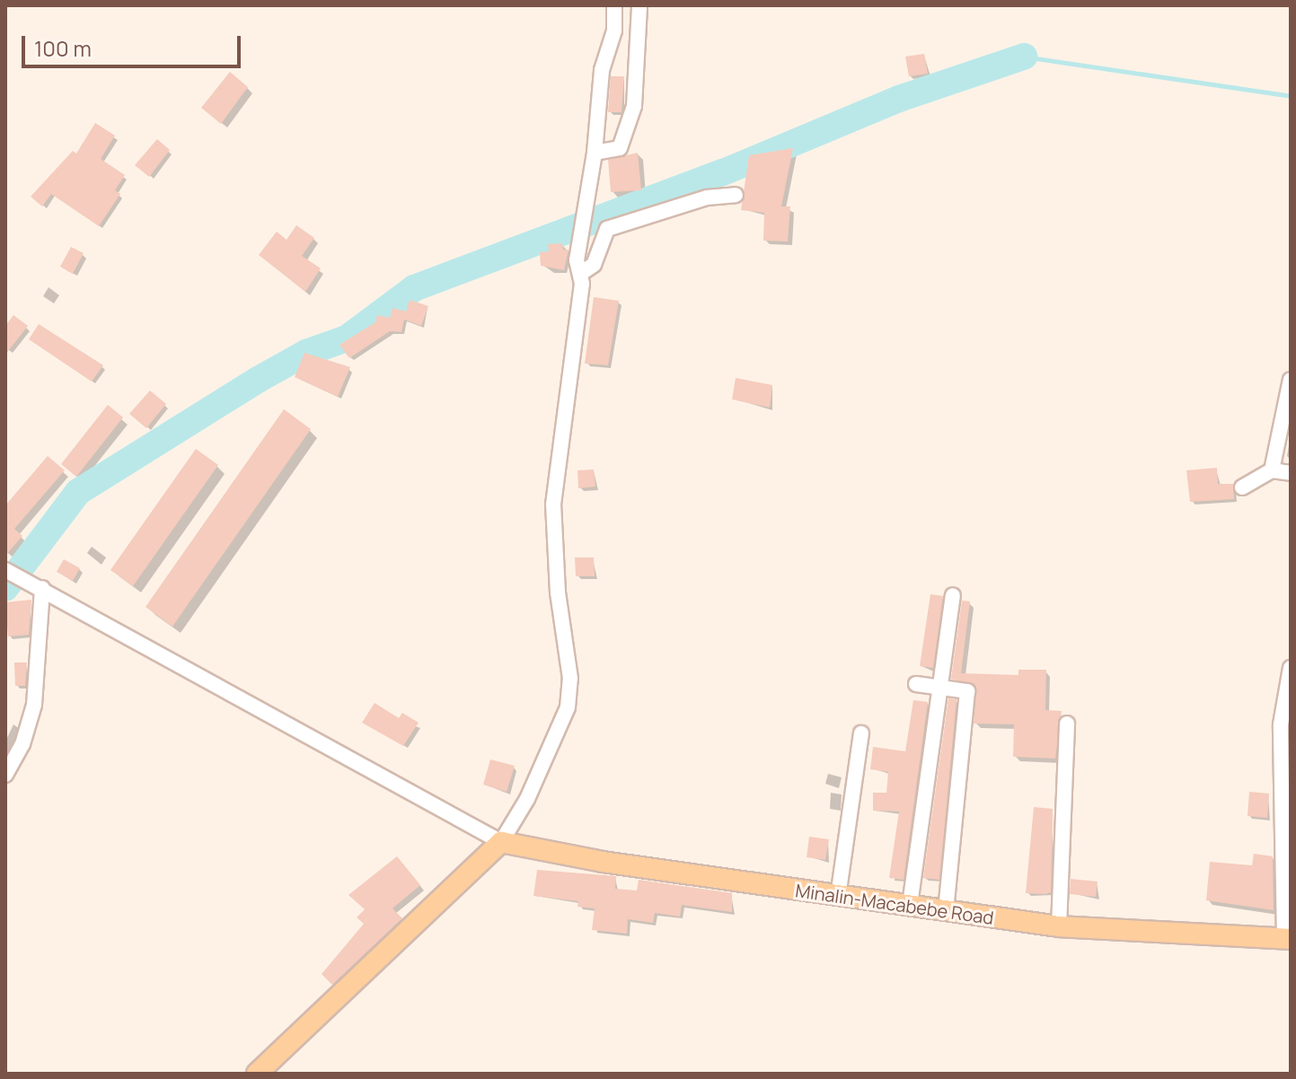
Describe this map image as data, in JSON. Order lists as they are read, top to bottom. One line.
{"streets":{"main road":["Minalin-Macabebe Road"]},"scale_bar":"100 m"}
